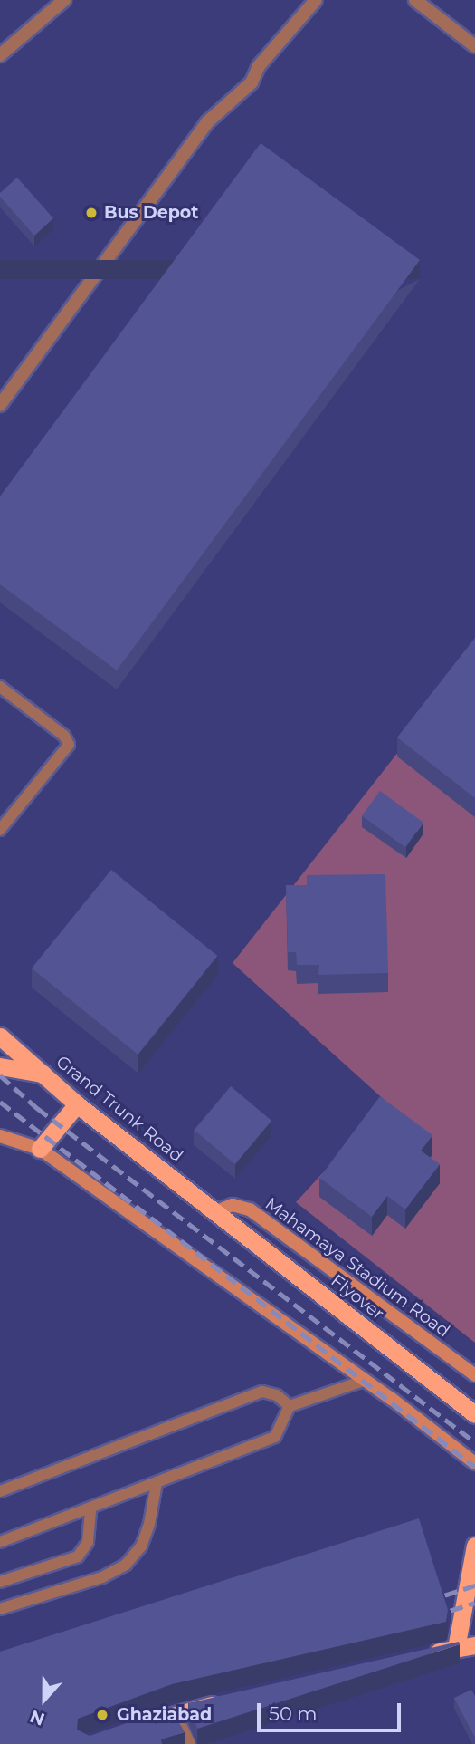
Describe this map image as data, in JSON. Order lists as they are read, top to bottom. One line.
{"streets":{"highway":["Grand Trunk Road","Flyover"],"main road":["Mahamaya Stadium Road"]},"crossings":[["Grand Trunk Road","Mahamaya Stadium Road"],["Grand Trunk Road","Flyover"],["Mahamaya Stadium Road","Flyover"]],"places":["Bus Depot","Ghaziabad"],"scale_bar":"50 m","north":"bottom"}
